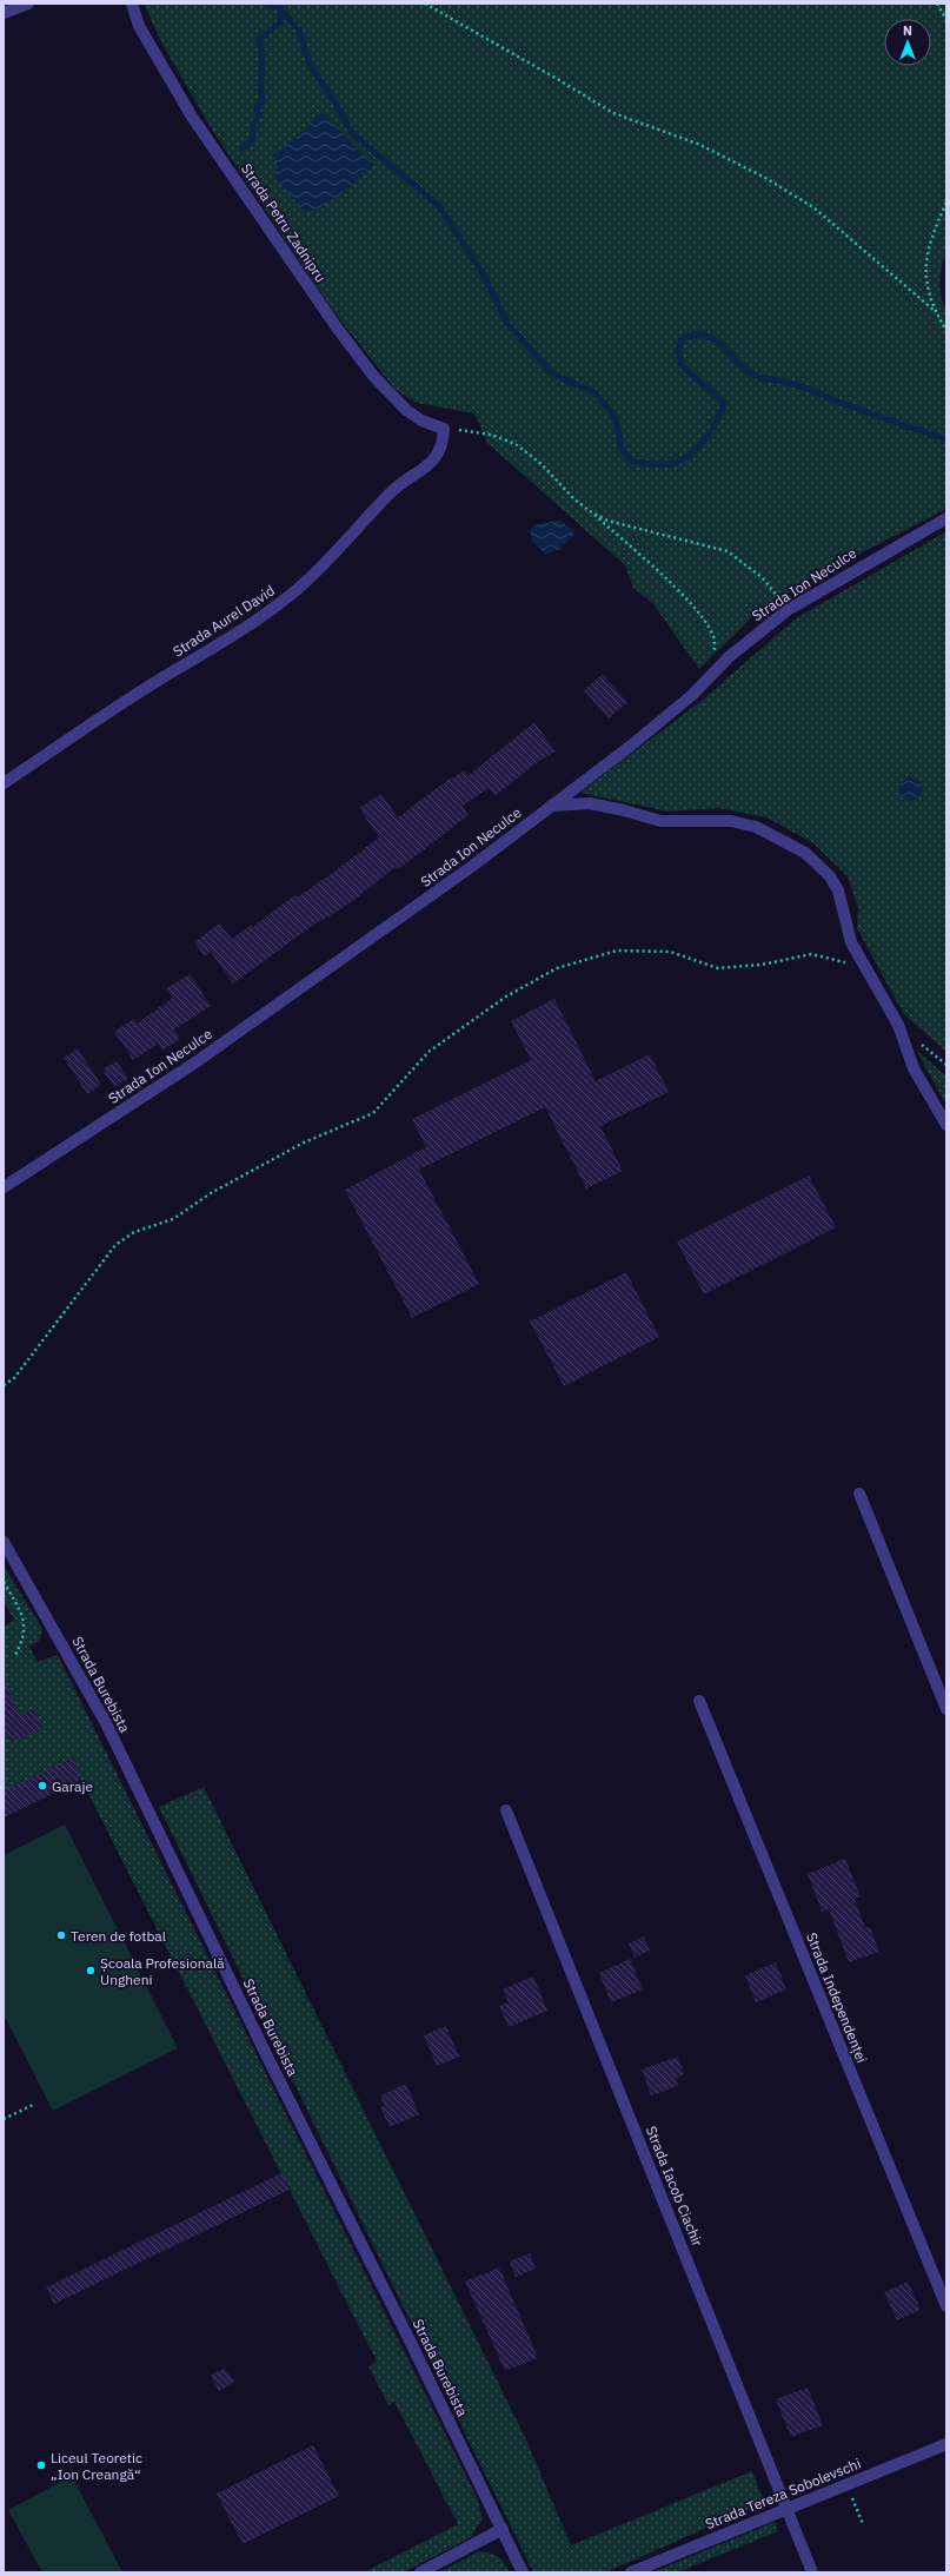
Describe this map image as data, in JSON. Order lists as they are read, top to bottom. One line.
{"streets":{"street":["Strada Petru Zadnipru","Strada Ion Neculce","Strada Aurel David","Strada Burebista","Strada Independenței","Strada Iacob Ciachir","Strada Tereza Sobolevschi"]},"crossings":[["Strada Petru Zadnipru","Strada Aurel David"],["Strada Iacob Ciachir","Strada Tereza Sobolevschi"]],"places":["Garaje","Teren de fotbal","Școala Profesională Ungheni","Liceul Teoretic „Ion Creangă“"],"north":"top"}
